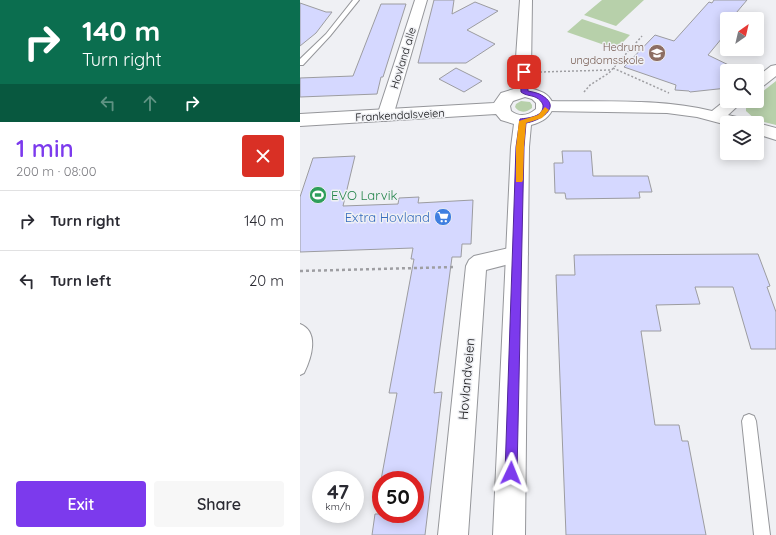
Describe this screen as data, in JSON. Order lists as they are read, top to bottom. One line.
{"streets":{"main road":["Frankendalsveien"],"street":["Hovland alle","Hovlandveien"]},"crossings":[["Hovland alle","Frankendalsveien"]],"places":{"school or university":["Hedrum ungdomsskole"],"sports":["EVO Larvik"],"supermarket":["Extra Hovland"]},"north":"top right","page":{"turn":["140 m","Turn right"],"heading":["1 min","200 m · 08:00"],"list":[{"name":"Turn right","value":"140 m"},{"name":"Turn left","value":"20 m"}],"speed":"47 km/h","limit":"50","buttons":["Exit","Share"]}}
